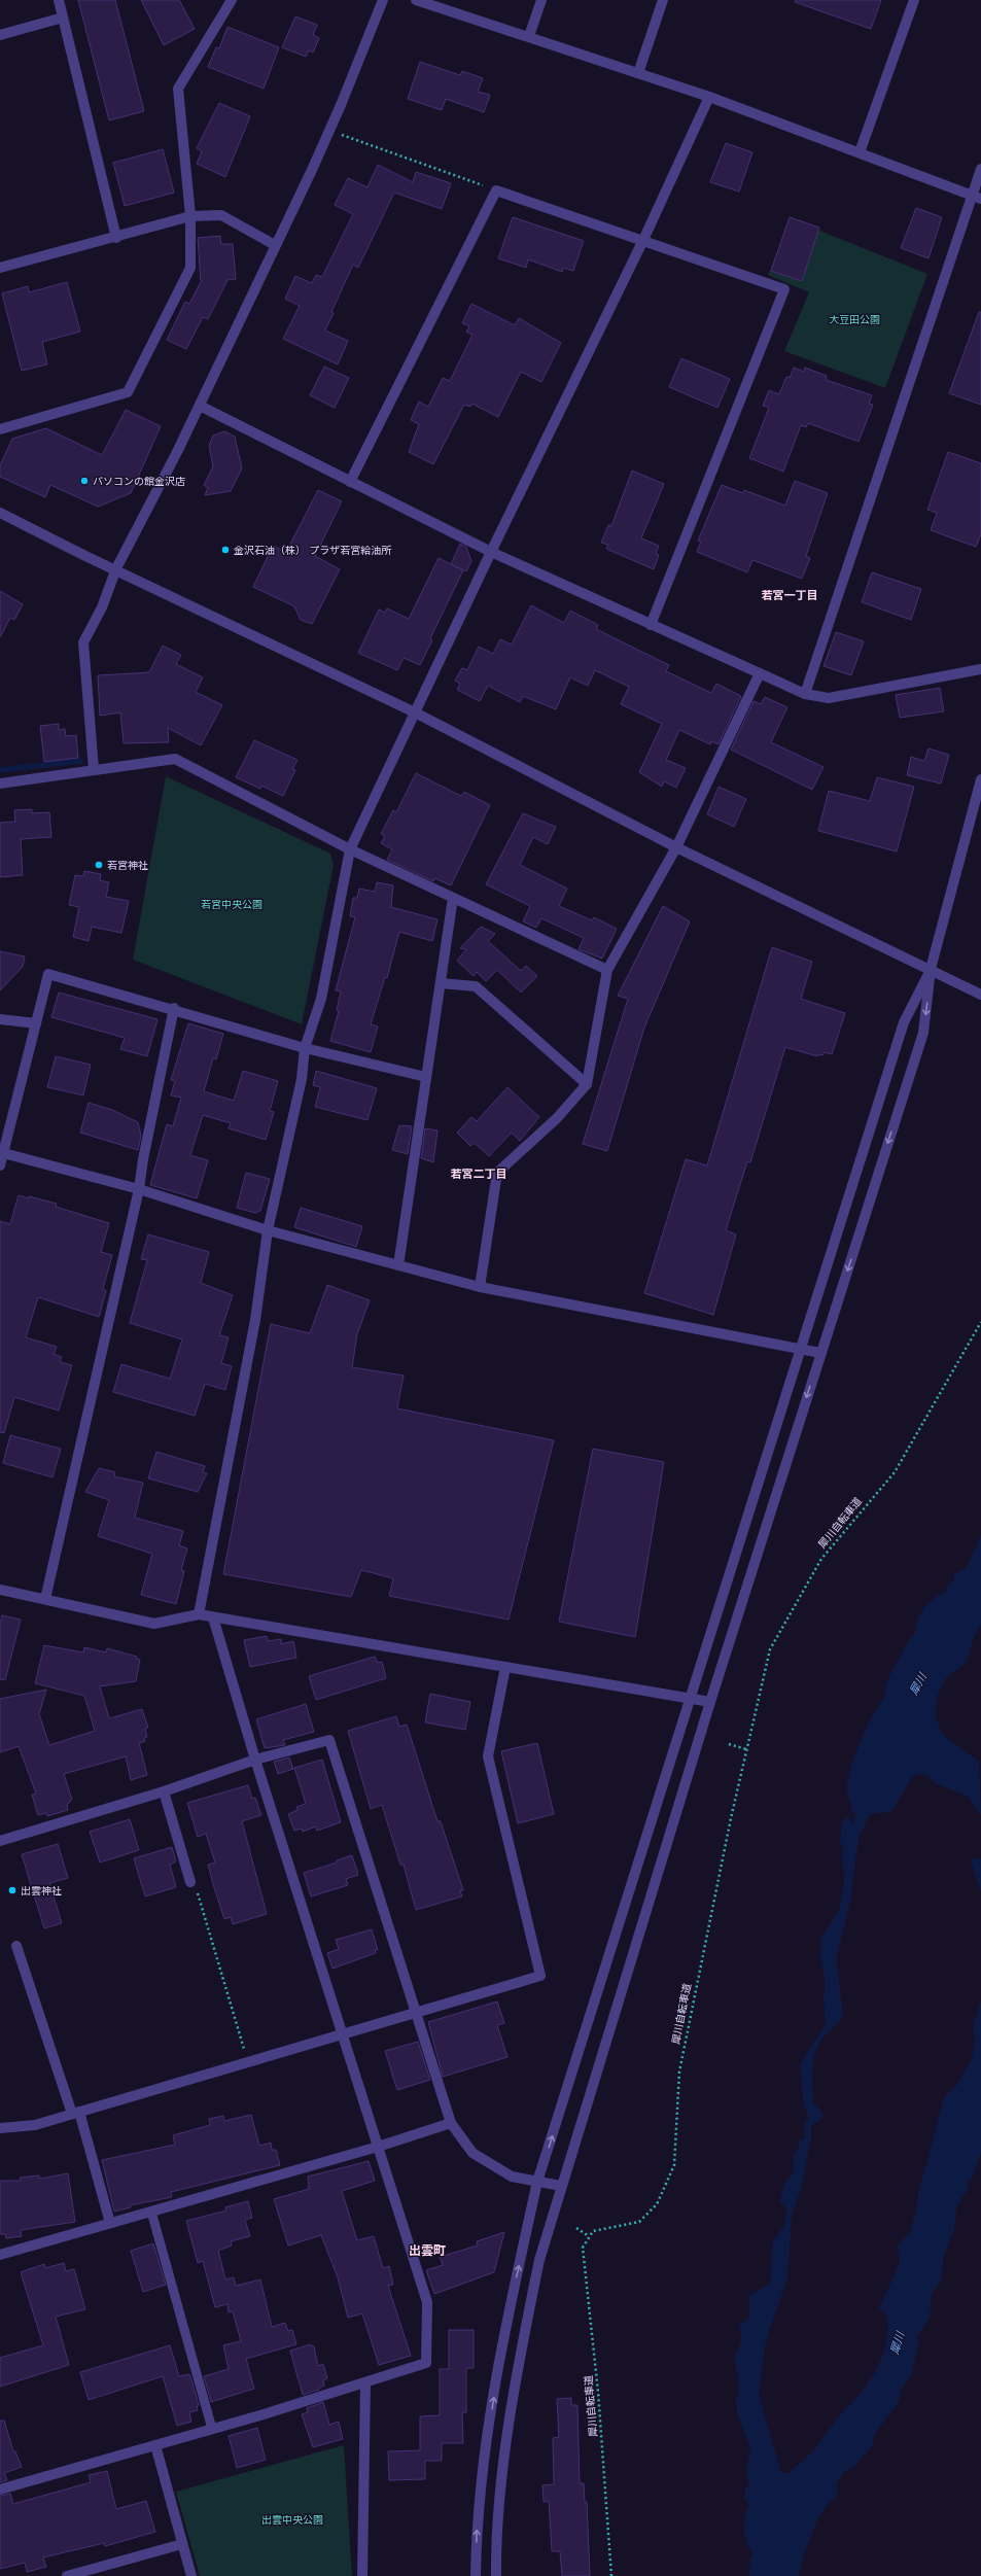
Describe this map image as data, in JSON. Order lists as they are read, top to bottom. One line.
{"streets":{"path":["犀川自転車道"]},"districts":["若宮一丁目","若宮二丁目","出雲町"],"water":["犀川"],"parks":["大豆田公園","若宮中央公園","出雲中央公園"],"places":["パソコンの館金沢店","金沢石油（株） プラザ若宮給油所","若宮神社","出雲神社"]}
